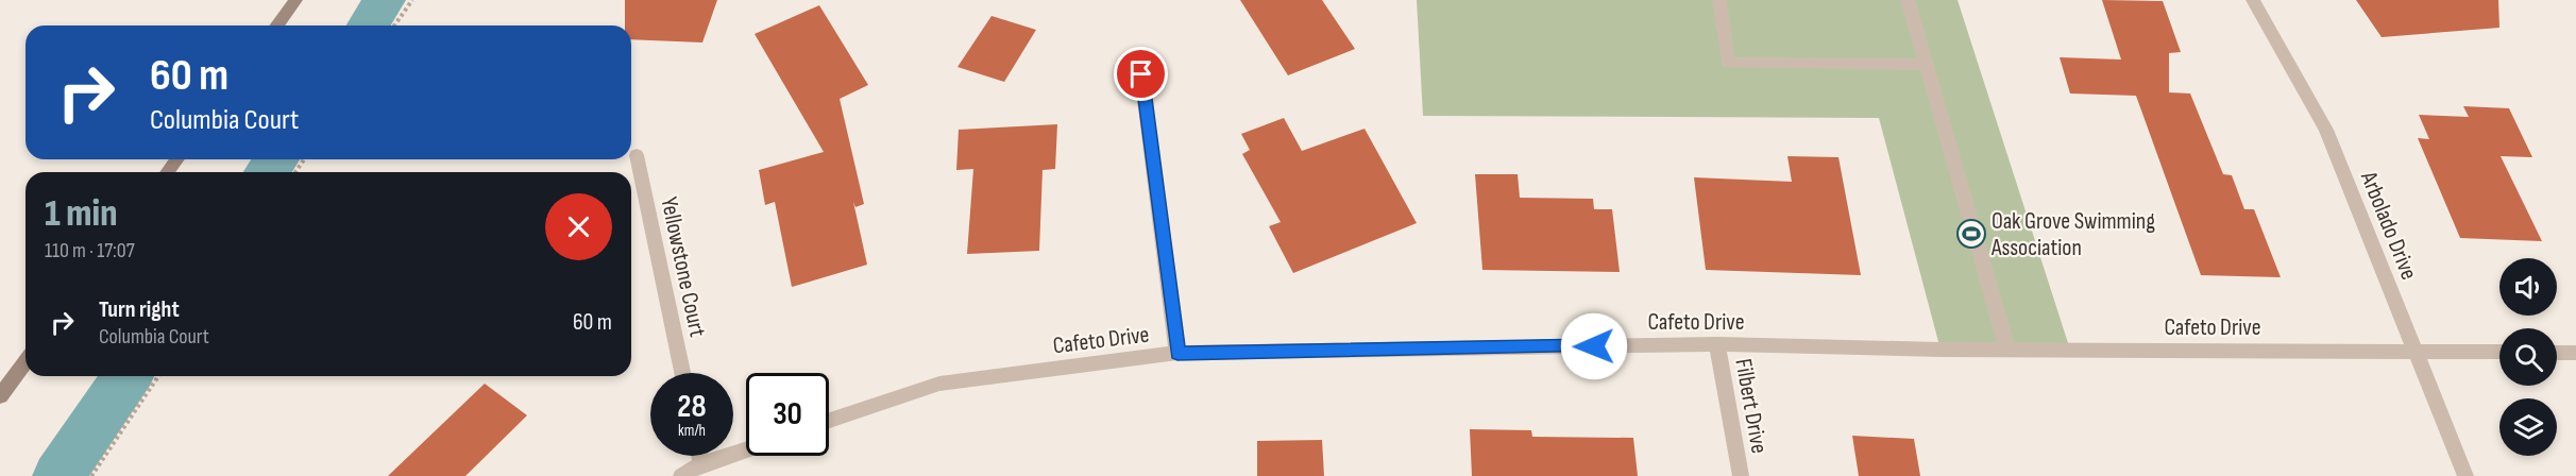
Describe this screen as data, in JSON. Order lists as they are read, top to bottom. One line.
{"streets":{"street":["Arbolado Drive","Yellowstone Court","Cafeto Drive","Filbert Drive"]},"crossings":[["Arbolado Drive","Cafeto Drive"],["Cafeto Drive","Filbert Drive"]],"places":{"sports":["Oak Grove Swimming Association"]},"page":{"turn":["60 m","Columbia Court"],"heading":["1 min","110 m · 17:07"],"list":[{"name":"Turn right","note":"Columbia Court","value":"60 m"}],"speed":"28 km/h","limit":"30"}}
